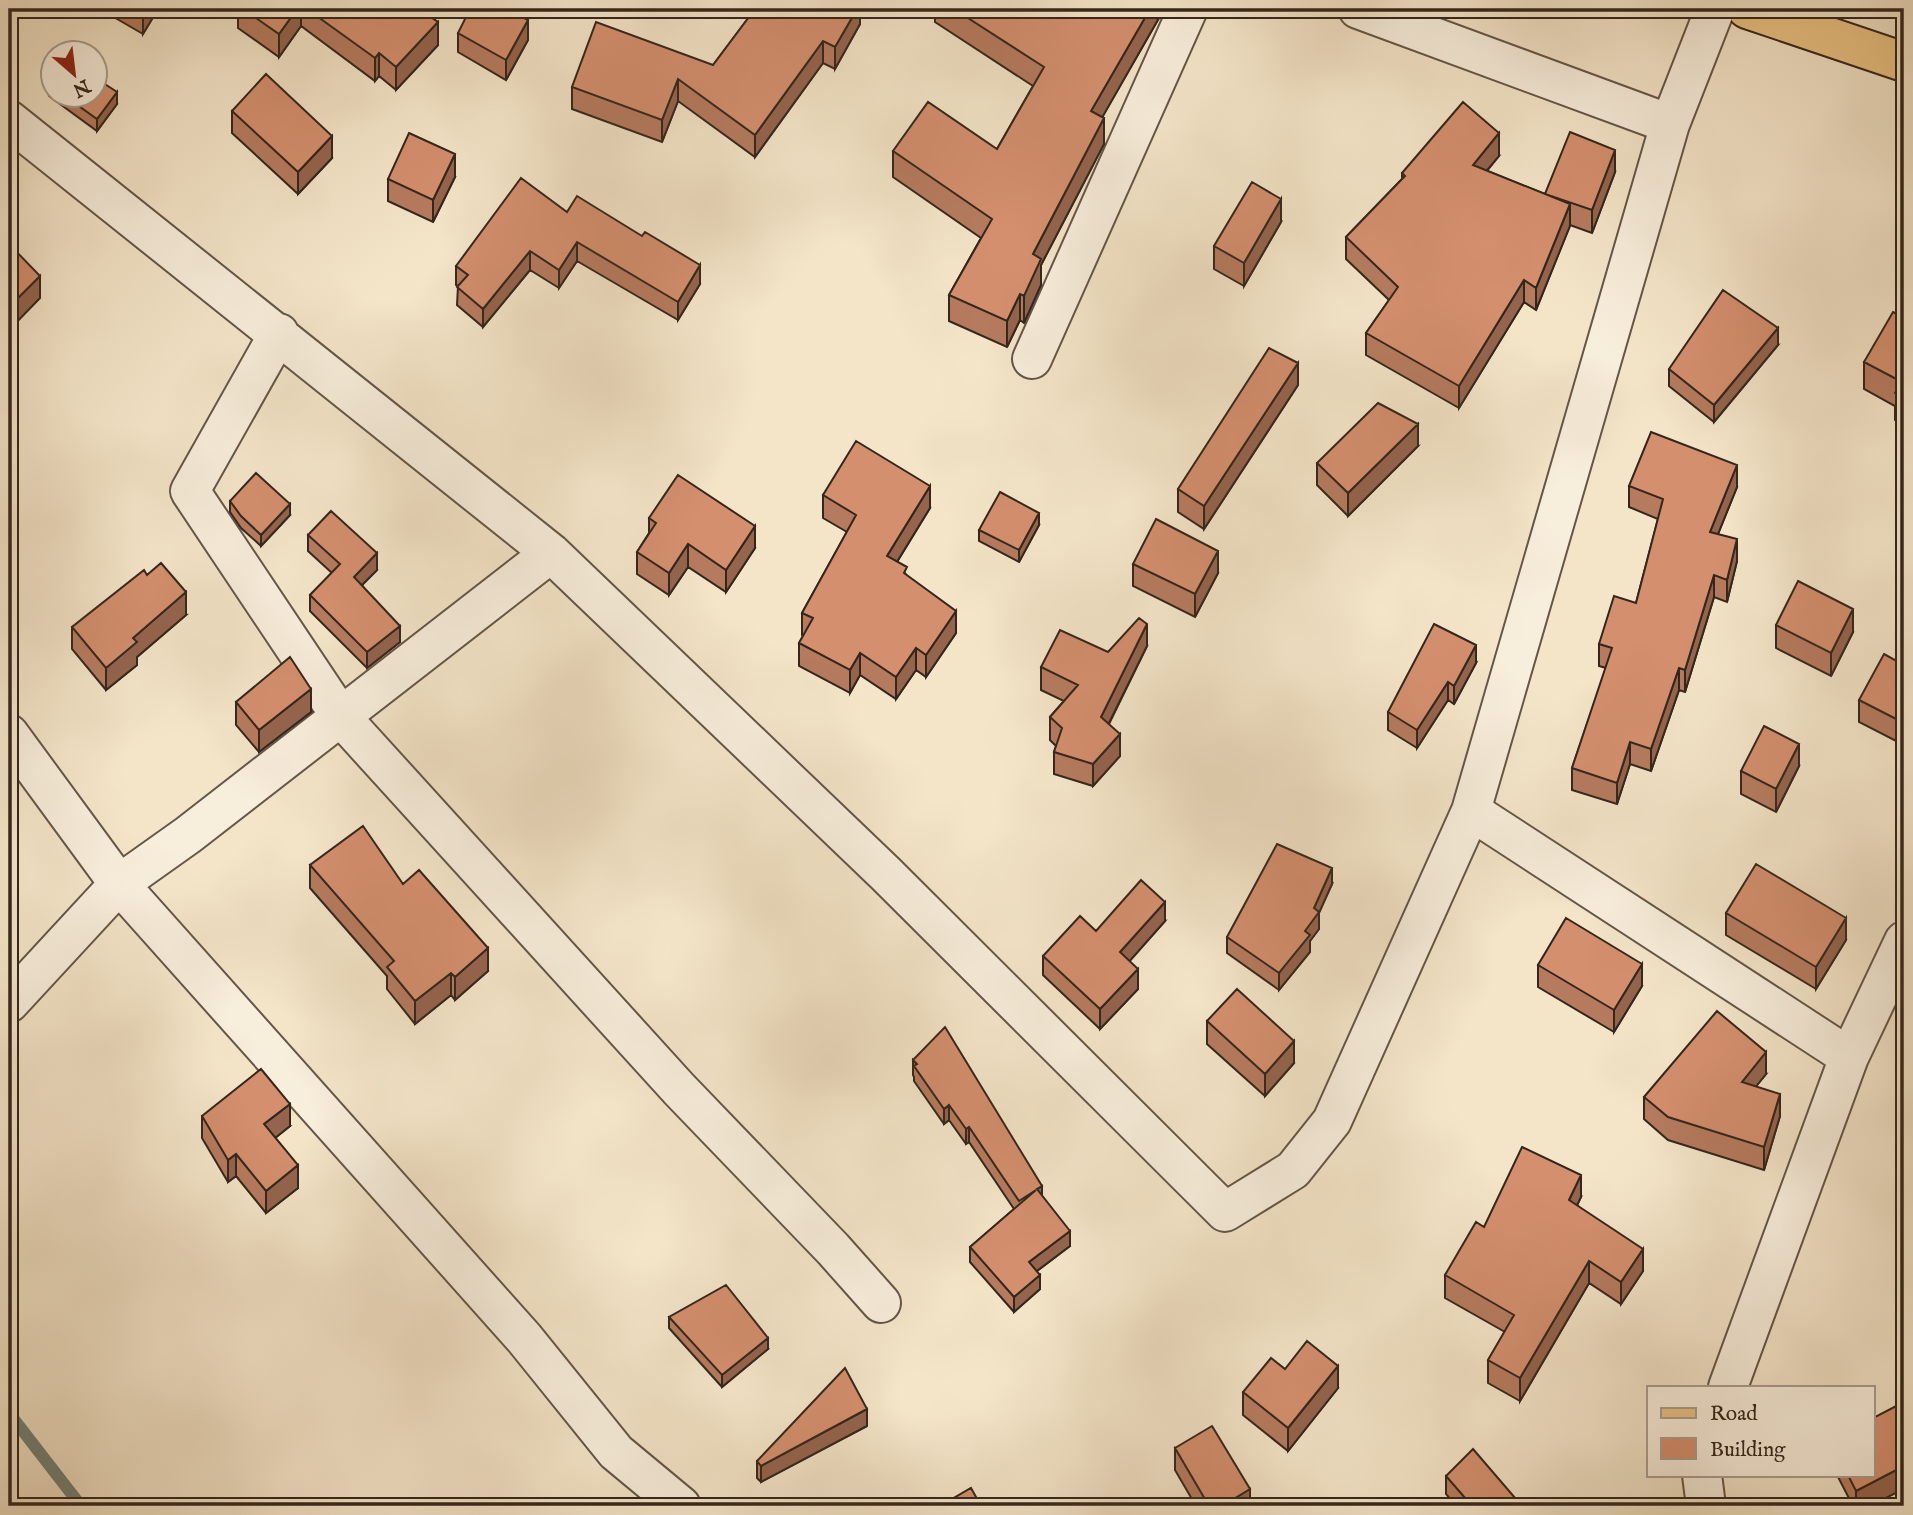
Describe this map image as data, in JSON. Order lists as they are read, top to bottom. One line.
{"legend":["Road","Building"],"north":"bottom right"}
